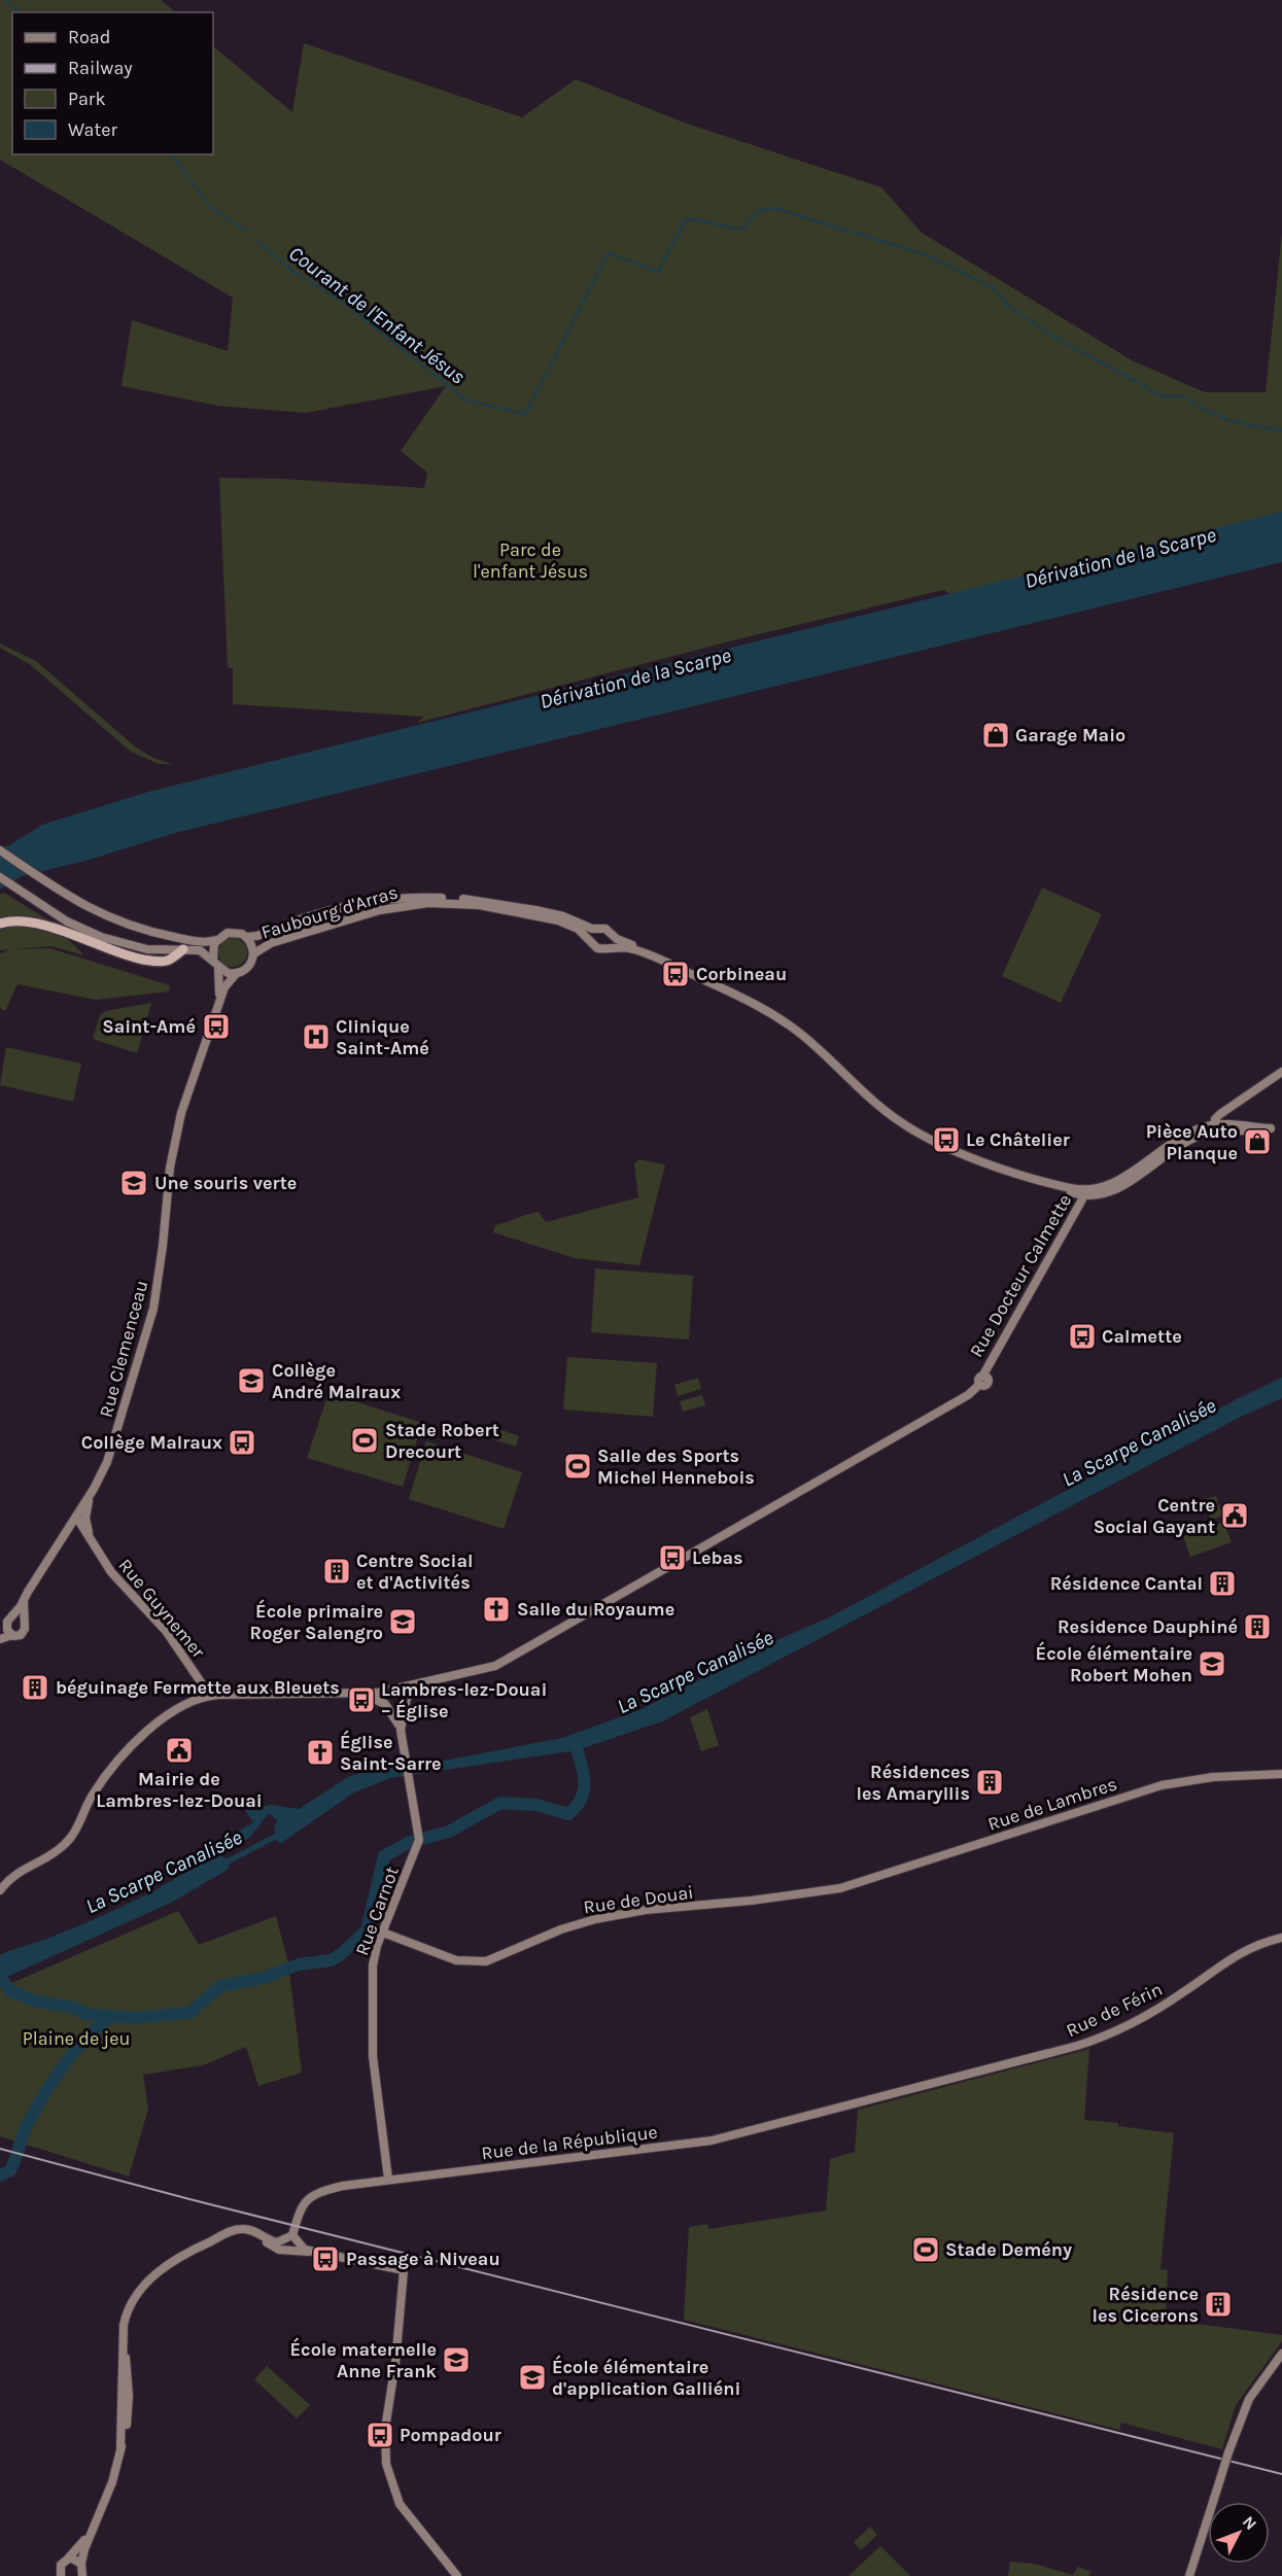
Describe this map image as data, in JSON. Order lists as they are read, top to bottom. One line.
{"streets":{"street":["Faubourg d'Arras","Rue Docteur Calmette","Rue Clemenceau","Rue Guynemer","Rue de Lambres","Rue de Douai","Rue Carnot","Rue de Férin","Rue de la République"]},"crossings":[["Faubourg d'Arras","Rue Clemenceau"],["Rue Clemenceau","Rue Guynemer"],["Rue de Lambres","Rue de Douai"],["Rue de Douai","Rue Carnot"],["Rue Carnot","Rue de la République"],["Rue de Férin","Rue de la République"]],"water":["Courant de l'Enfant Jésus","Dérivation de la Scarpe","La Scarpe Canalisée"],"parks":["Parc de l'enfant Jésus","Plaine de jeu"],"places":{"shop":["Garage Maio","Pièce Auto Planque"],"bus stop":["Corbineau","Saint-Amé","Le Châtelier","Calmette","Collège Malraux","Lebas","Lambres-lez-Douai – Église","Passage à Niveau","Pompadour"],"hospital":["Clinique Saint-Amé"],"school or university":["Une souris verte","Collège André Malraux","École primaire Roger Salengro","École élémentaire Robert Mohen","École maternelle Anne Frank","École élémentaire d'application Galliéni"],"sports":["Stade Robert Drecourt","Salle des Sports Michel Hennebois","Stade Demény"],"public building":["Centre Social Gayant","Mairie de Lambres-lez-Douai"],"building":["Centre Social et d'Activités","Résidence Cantal","Residence Dauphiné","béguinage Fermette aux Bleuets","Résidences les Amaryllis","Résidence les Cicerons"],"church":["Salle du Royaume","Église Saint-Sarre"]},"legend":["Road","Railway","Park","Water"],"north":"top right"}
